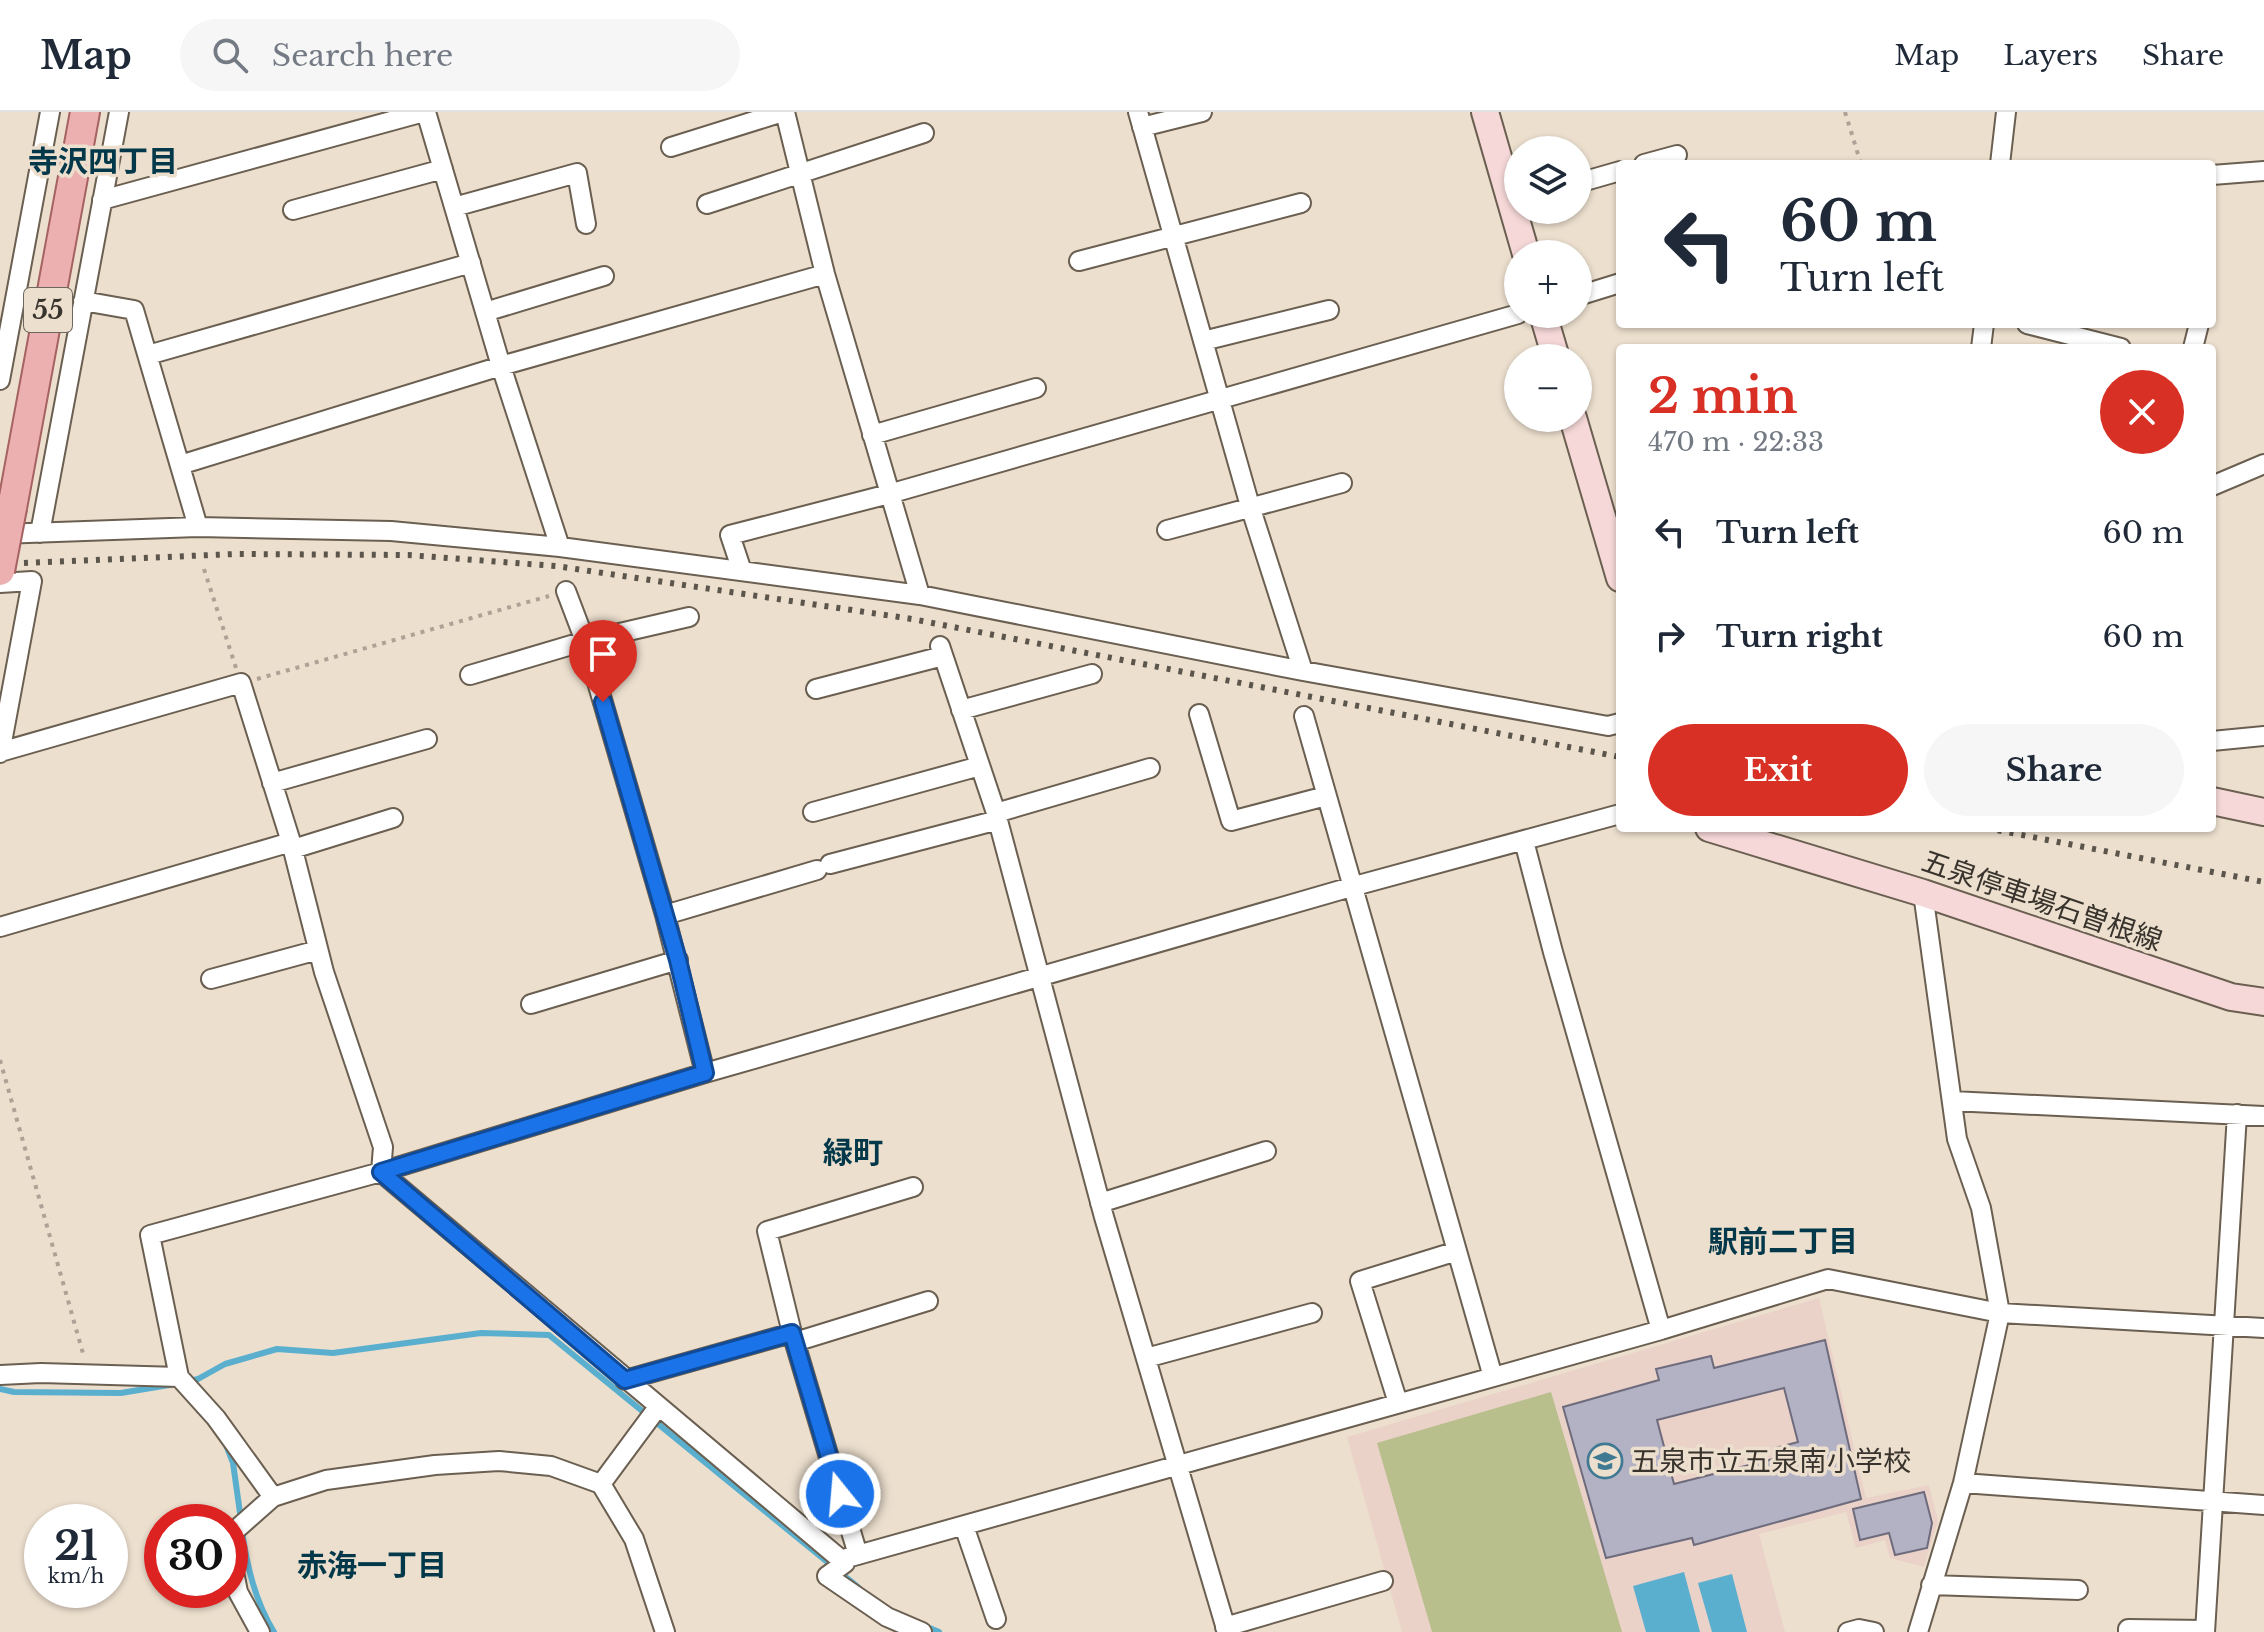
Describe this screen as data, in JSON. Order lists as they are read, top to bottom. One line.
{"streets":{"main road":["55","五泉停車場石曽根線"]},"districts":["寺沢四丁目","緑町","駅前二丁目","赤海一丁目"],"places":{"school or university":["五泉市立五泉南小学校"]},"page":{"header":"Map","search":"Search here","nav":["Map","Layers","Share"],"map_buttons":["+","−"],"turn":["60 m","Turn left"],"heading":["2 min","470 m · 22:33"],"list":[{"name":"Turn left","value":"60 m"},{"name":"Turn right","value":"60 m"}],"buttons":["Exit","Share"],"speed":"21 km/h","limit":"30"}}
